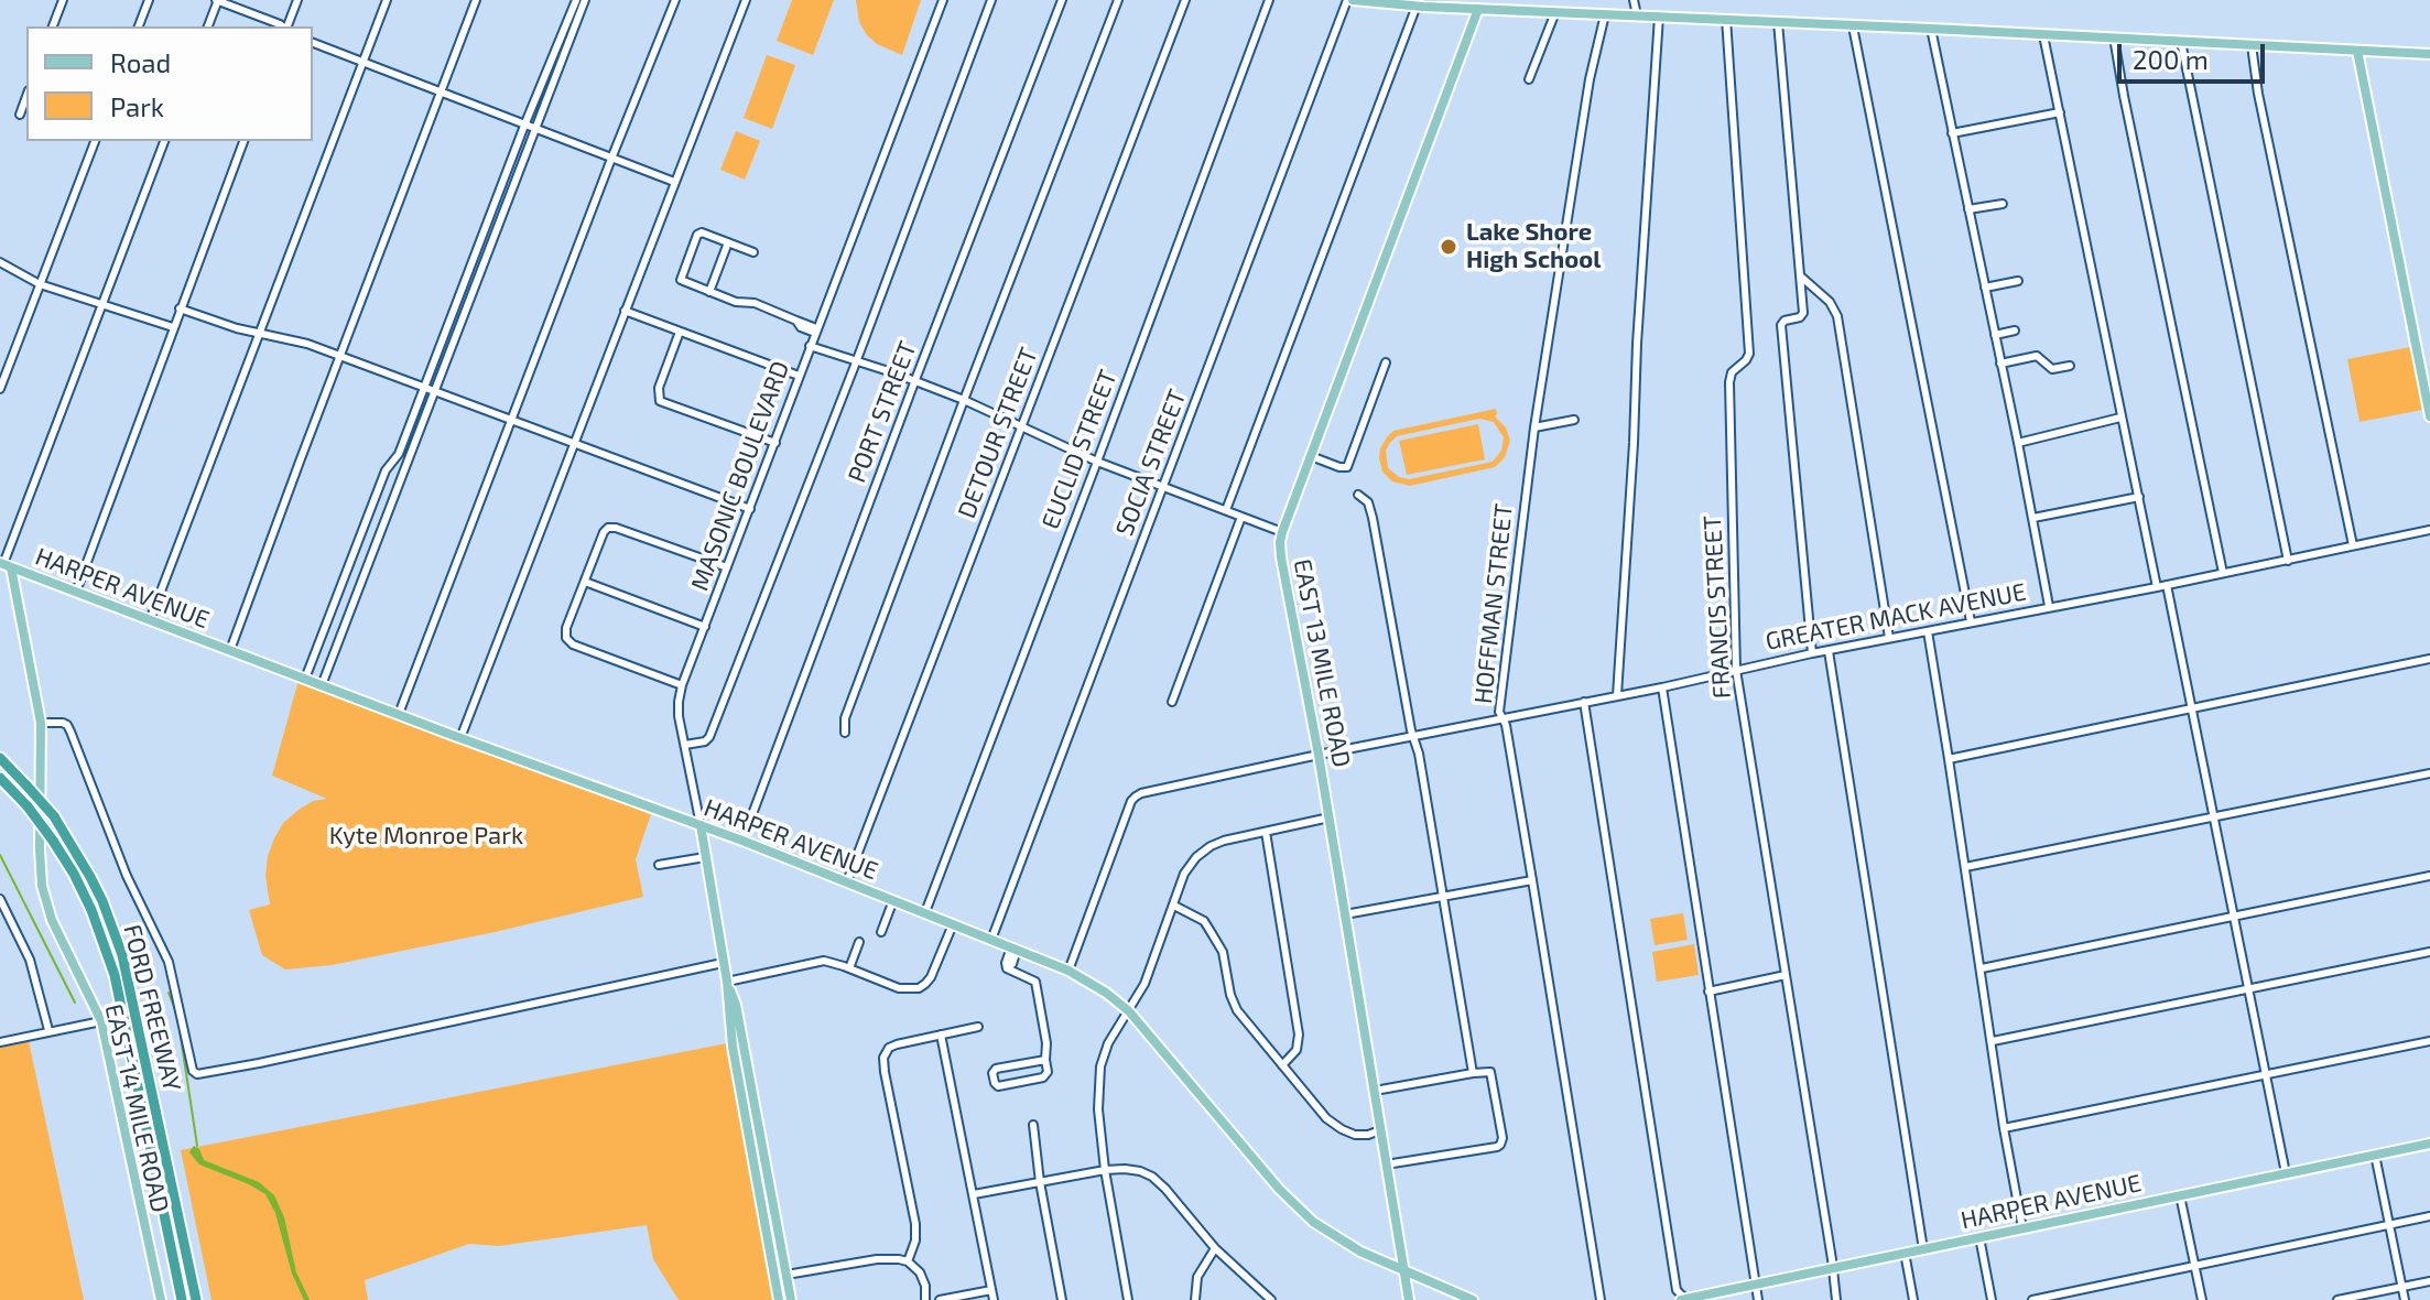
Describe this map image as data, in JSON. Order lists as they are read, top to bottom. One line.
{"streets":{"highway":["FORD FREEWAY"],"main road":["MASONIC BOULEVARD","HARPER AVENUE","EAST 13 MILE ROAD","EAST 14 MILE ROAD"],"street":["PORT STREET","DETOUR STREET","EUCLID STREET","SOCIA STREET","HOFFMAN STREET","FRANCIS STREET","GREATER MACK AVENUE"]},"crossings":[["PORT STREET","HARPER AVENUE"],["DETOUR STREET","HARPER AVENUE"],["EUCLID STREET","HARPER AVENUE"],["SOCIA STREET","HARPER AVENUE"],["MASONIC BOULEVARD","HARPER AVENUE"],["HARPER AVENUE","FRANCIS STREET"],["HARPER AVENUE","GREATER MACK AVENUE"],["HARPER AVENUE","EAST 13 MILE ROAD"],["HARPER AVENUE","EAST 14 MILE ROAD"],["HOFFMAN STREET","GREATER MACK AVENUE"],["FRANCIS STREET","GREATER MACK AVENUE"],["GREATER MACK AVENUE","EAST 13 MILE ROAD"]],"parks":["Kyte Monroe Park"],"places":["Lake Shore High School"],"legend":["Road","Park"],"scale_bar":"200 m"}
